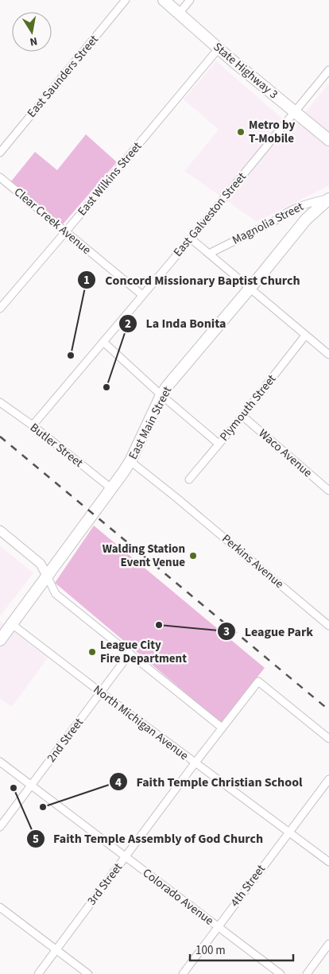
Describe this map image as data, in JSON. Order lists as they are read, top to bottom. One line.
{"streets":{"main road":["State Highway 3","East Main Street"],"street":["East Saunders Street","East Wilkins Street","East Galveston Street","Clear Creek Avenue","Magnolia Street","Plymouth Street","Butler Street","Waco Avenue","Perkins Avenue","North Michigan Avenue","2nd Street","3rd Street","4th Street","Colorado Avenue"]},"crossings":[["State Highway 3","East Wilkins Street"],["State Highway 3","East Galveston Street"],["East Wilkins Street","Clear Creek Avenue"],["East Galveston Street","Clear Creek Avenue"],["East Galveston Street","Butler Street"],["Magnolia Street","East Main Street"],["Plymouth Street","Waco Avenue"],["East Main Street","Butler Street"],["East Main Street","Perkins Avenue"],["East Main Street","North Michigan Avenue"],["North Michigan Avenue","2nd Street"],["North Michigan Avenue","3rd Street"],["North Michigan Avenue","4th Street"],["2nd Street","Colorado Avenue"],["3rd Street","Colorado Avenue"],["4th Street","Colorado Avenue"]],"places":["Metro by T-Mobile","Concord Missionary Baptist Church","La Inda Bonita","Walding Station Event Venue","League Park","League City Fire Department","Faith Temple Assembly of God Church","Faith Temple Christian School"],"scale_bar":"100 m","north":"bottom"}
